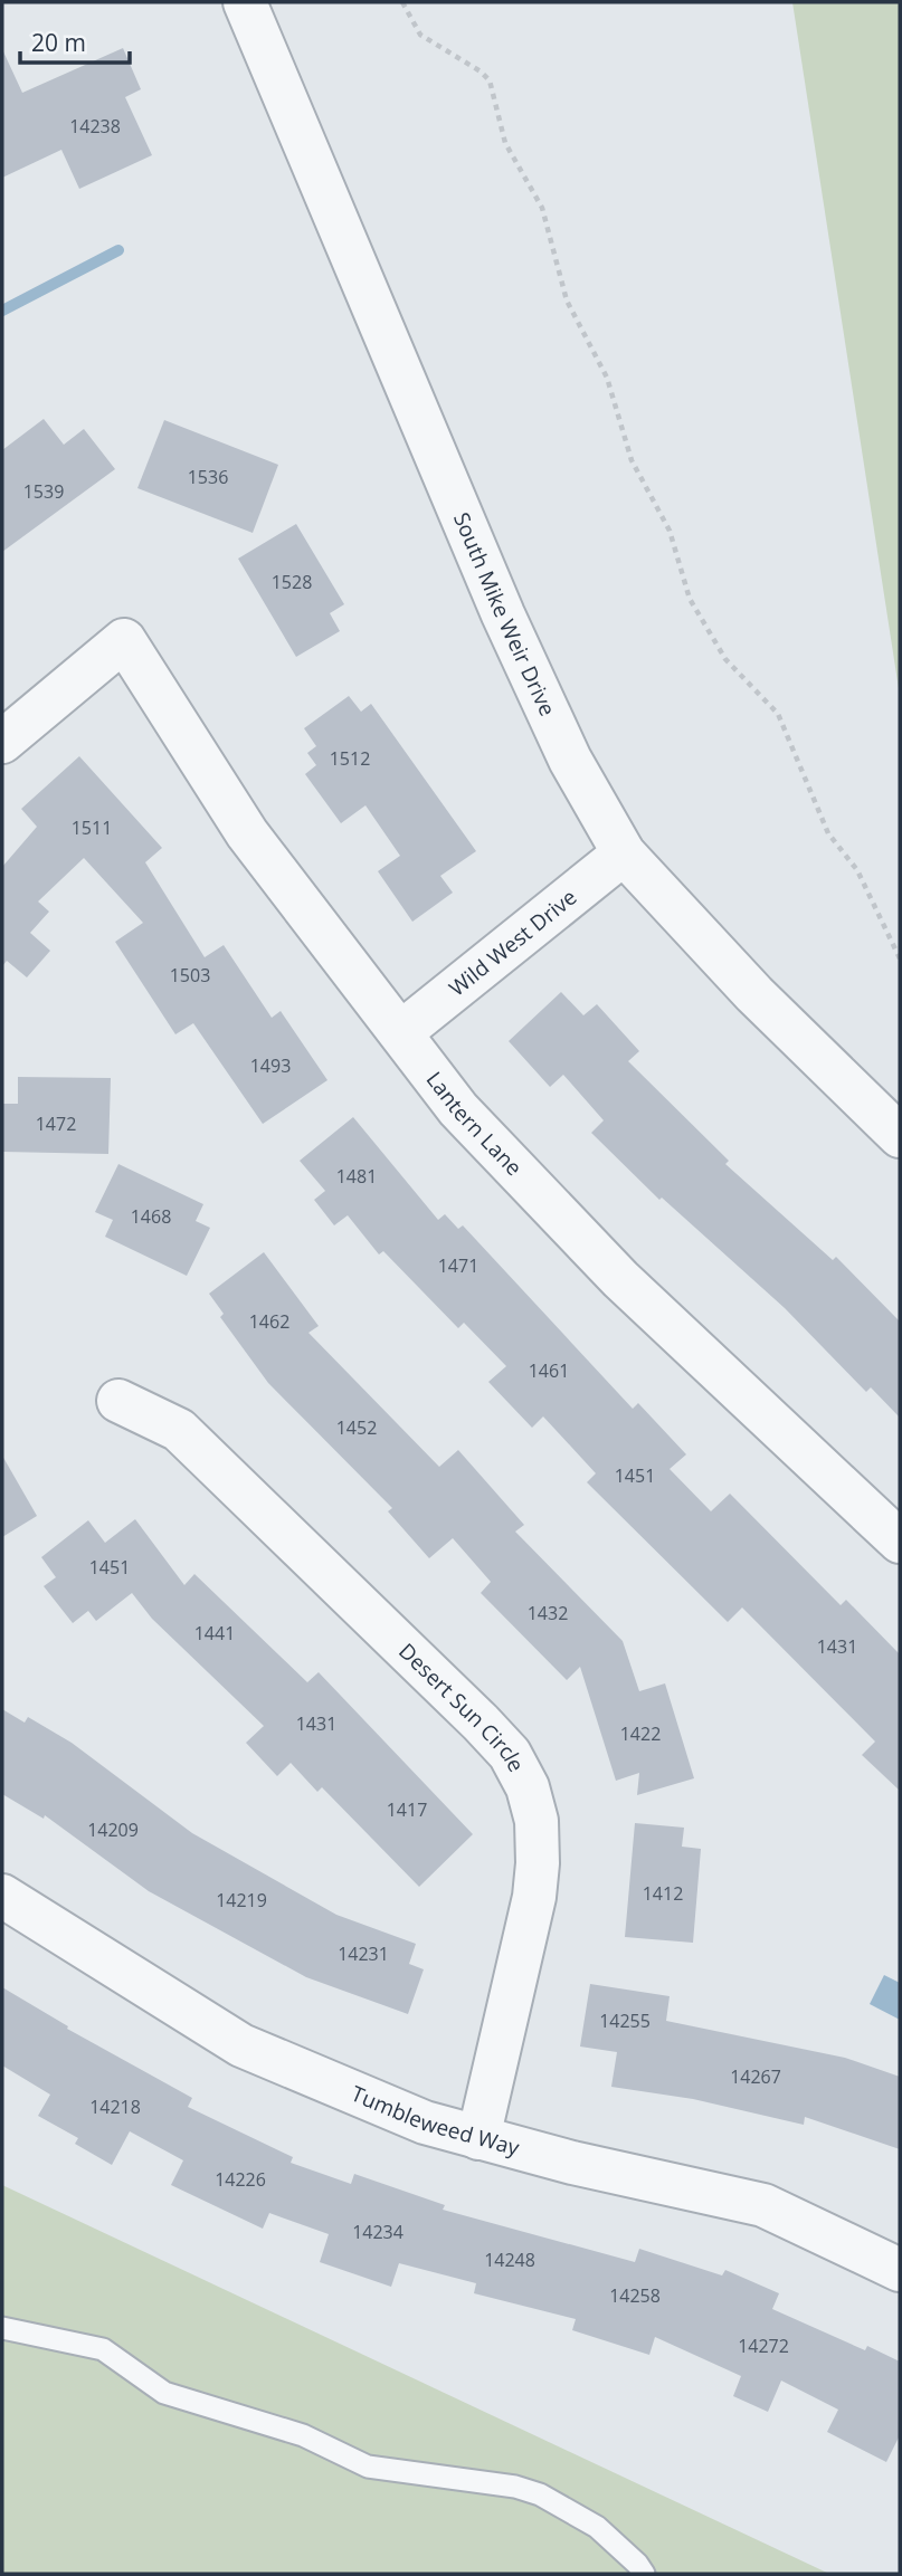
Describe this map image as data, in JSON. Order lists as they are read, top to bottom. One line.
{"streets":{"street":["South Mike Weir Drive","Wild West Drive","Lantern Lane","Desert Sun Circle","Tumbleweed Way"]},"crossings":[["South Mike Weir Drive","Wild West Drive"],["Wild West Drive","Lantern Lane"],["Desert Sun Circle","Tumbleweed Way"]],"house_numbers":["14238","1536","1539","1528","1512","1511","1503","1493","1472","1481","1468","1471","1462","1461","1452","1451","1451","1432","1441","1431","1431","1422","1417","14209","1412","14219","14231","14255","14267","14218","14226","14234","14248","14258","14272"],"scale_bar":"20 m"}
